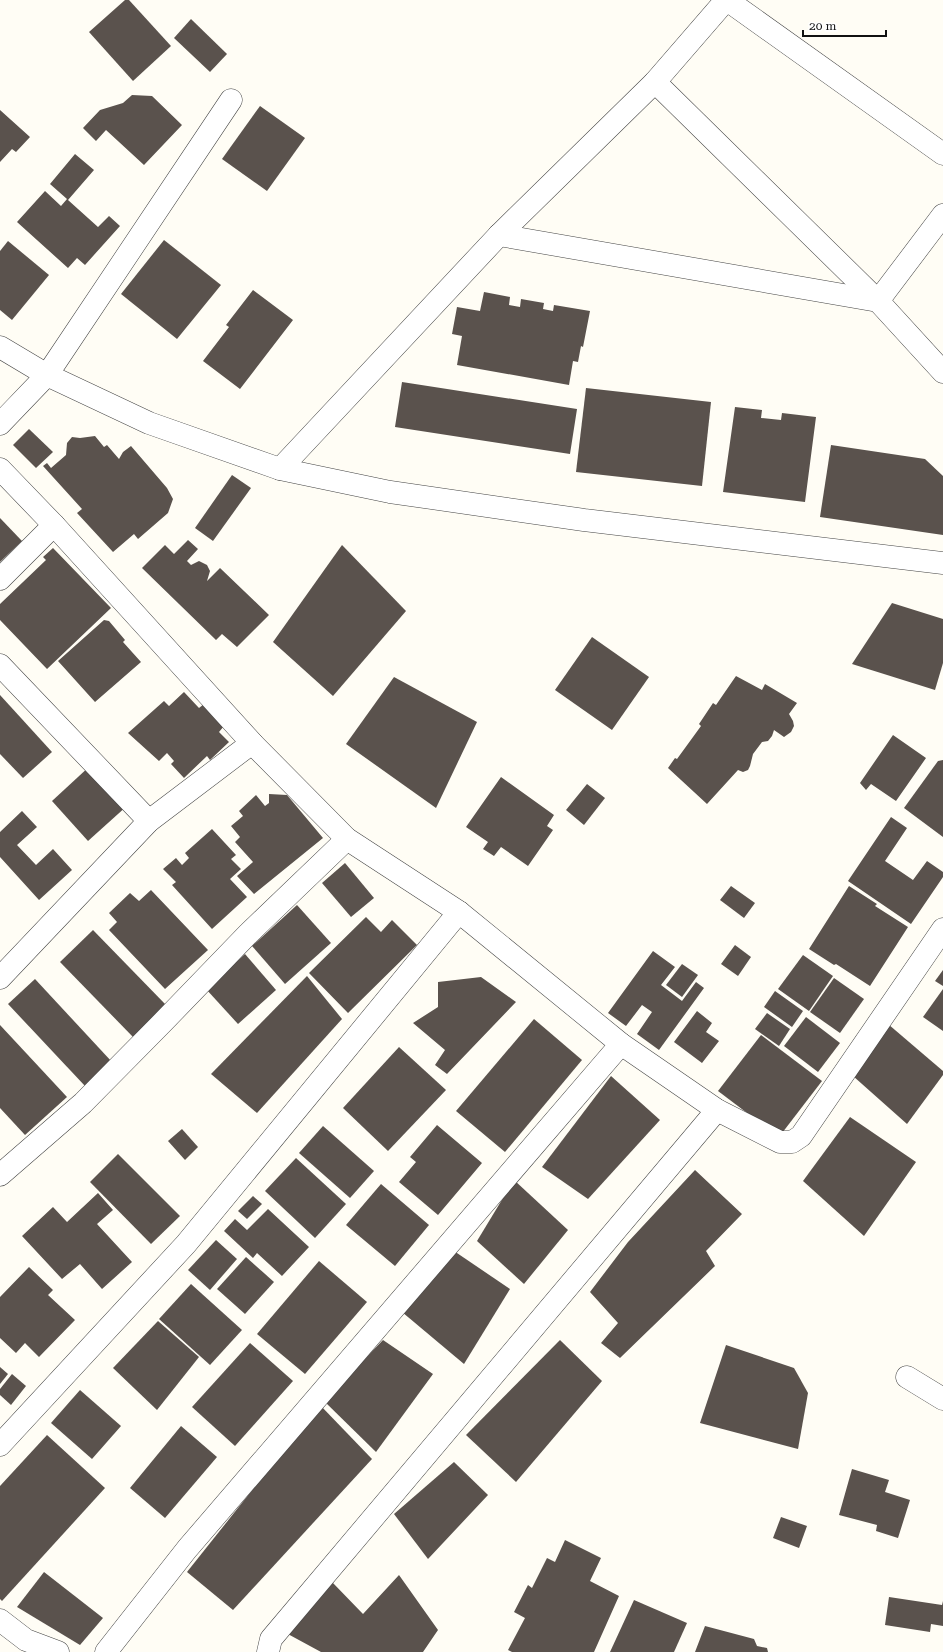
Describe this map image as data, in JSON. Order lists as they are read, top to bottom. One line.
{"scale_bar":"20 m"}
